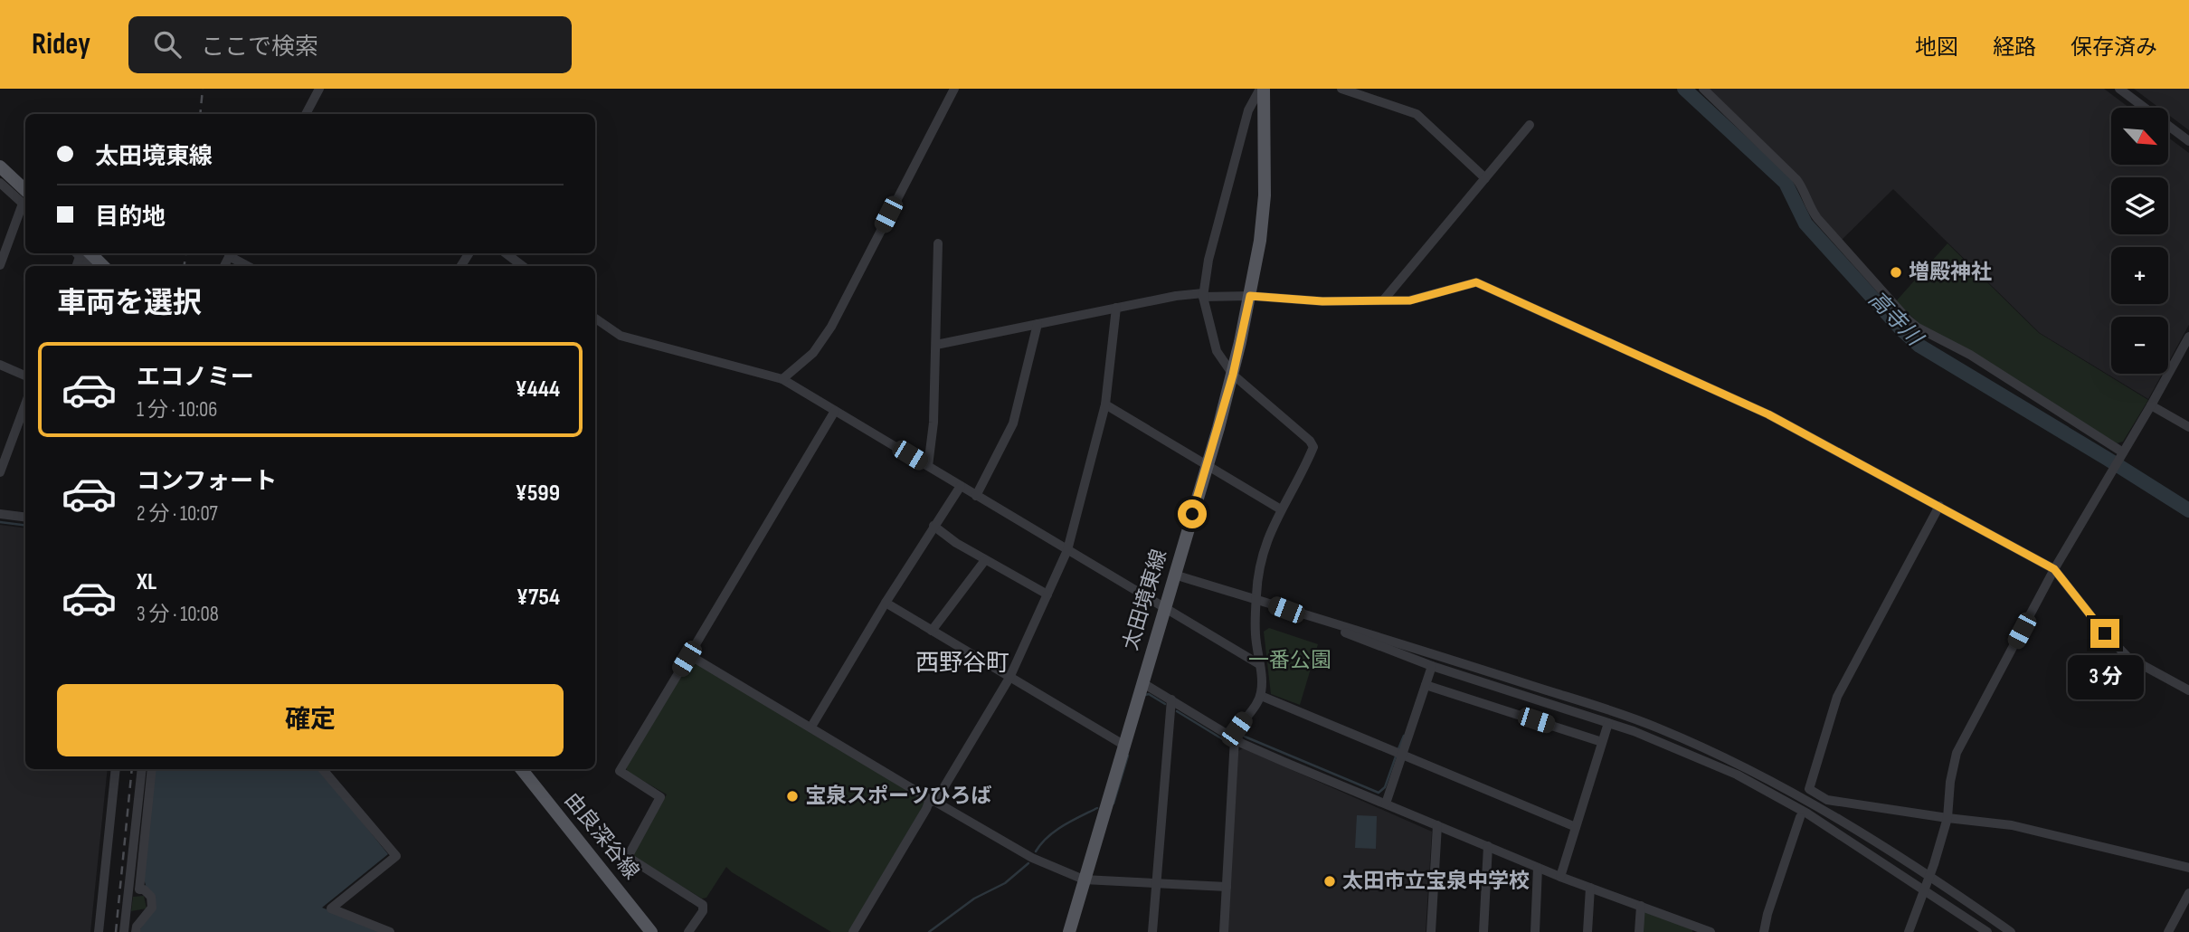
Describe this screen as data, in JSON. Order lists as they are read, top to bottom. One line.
{"streets":{"main road":["太田境東線","由良深谷線"]},"districts":["西野谷町"],"water":["高寺川"],"parks":["一番公園"],"places":["増殿神社","宝泉スポーツひろば","太田市立宝泉中学校"],"north":"bottom right","page":{"header":"Ridey","search":"ここで検索","nav":["地図","経路","保存済み"],"map_buttons":["+","−"],"banner":["太田境東線","目的地"],"heading":"車両を選択","list":[{"name":"エコノミー","note":"1 分 · 10:06","value":"¥444"},{"name":"コンフォート","note":"2 分 · 10:07","value":"¥599"},{"name":"XL","note":"3 分 · 10:08","value":"¥754"}],"bubble":"3 分","buttons":"確定"}}
